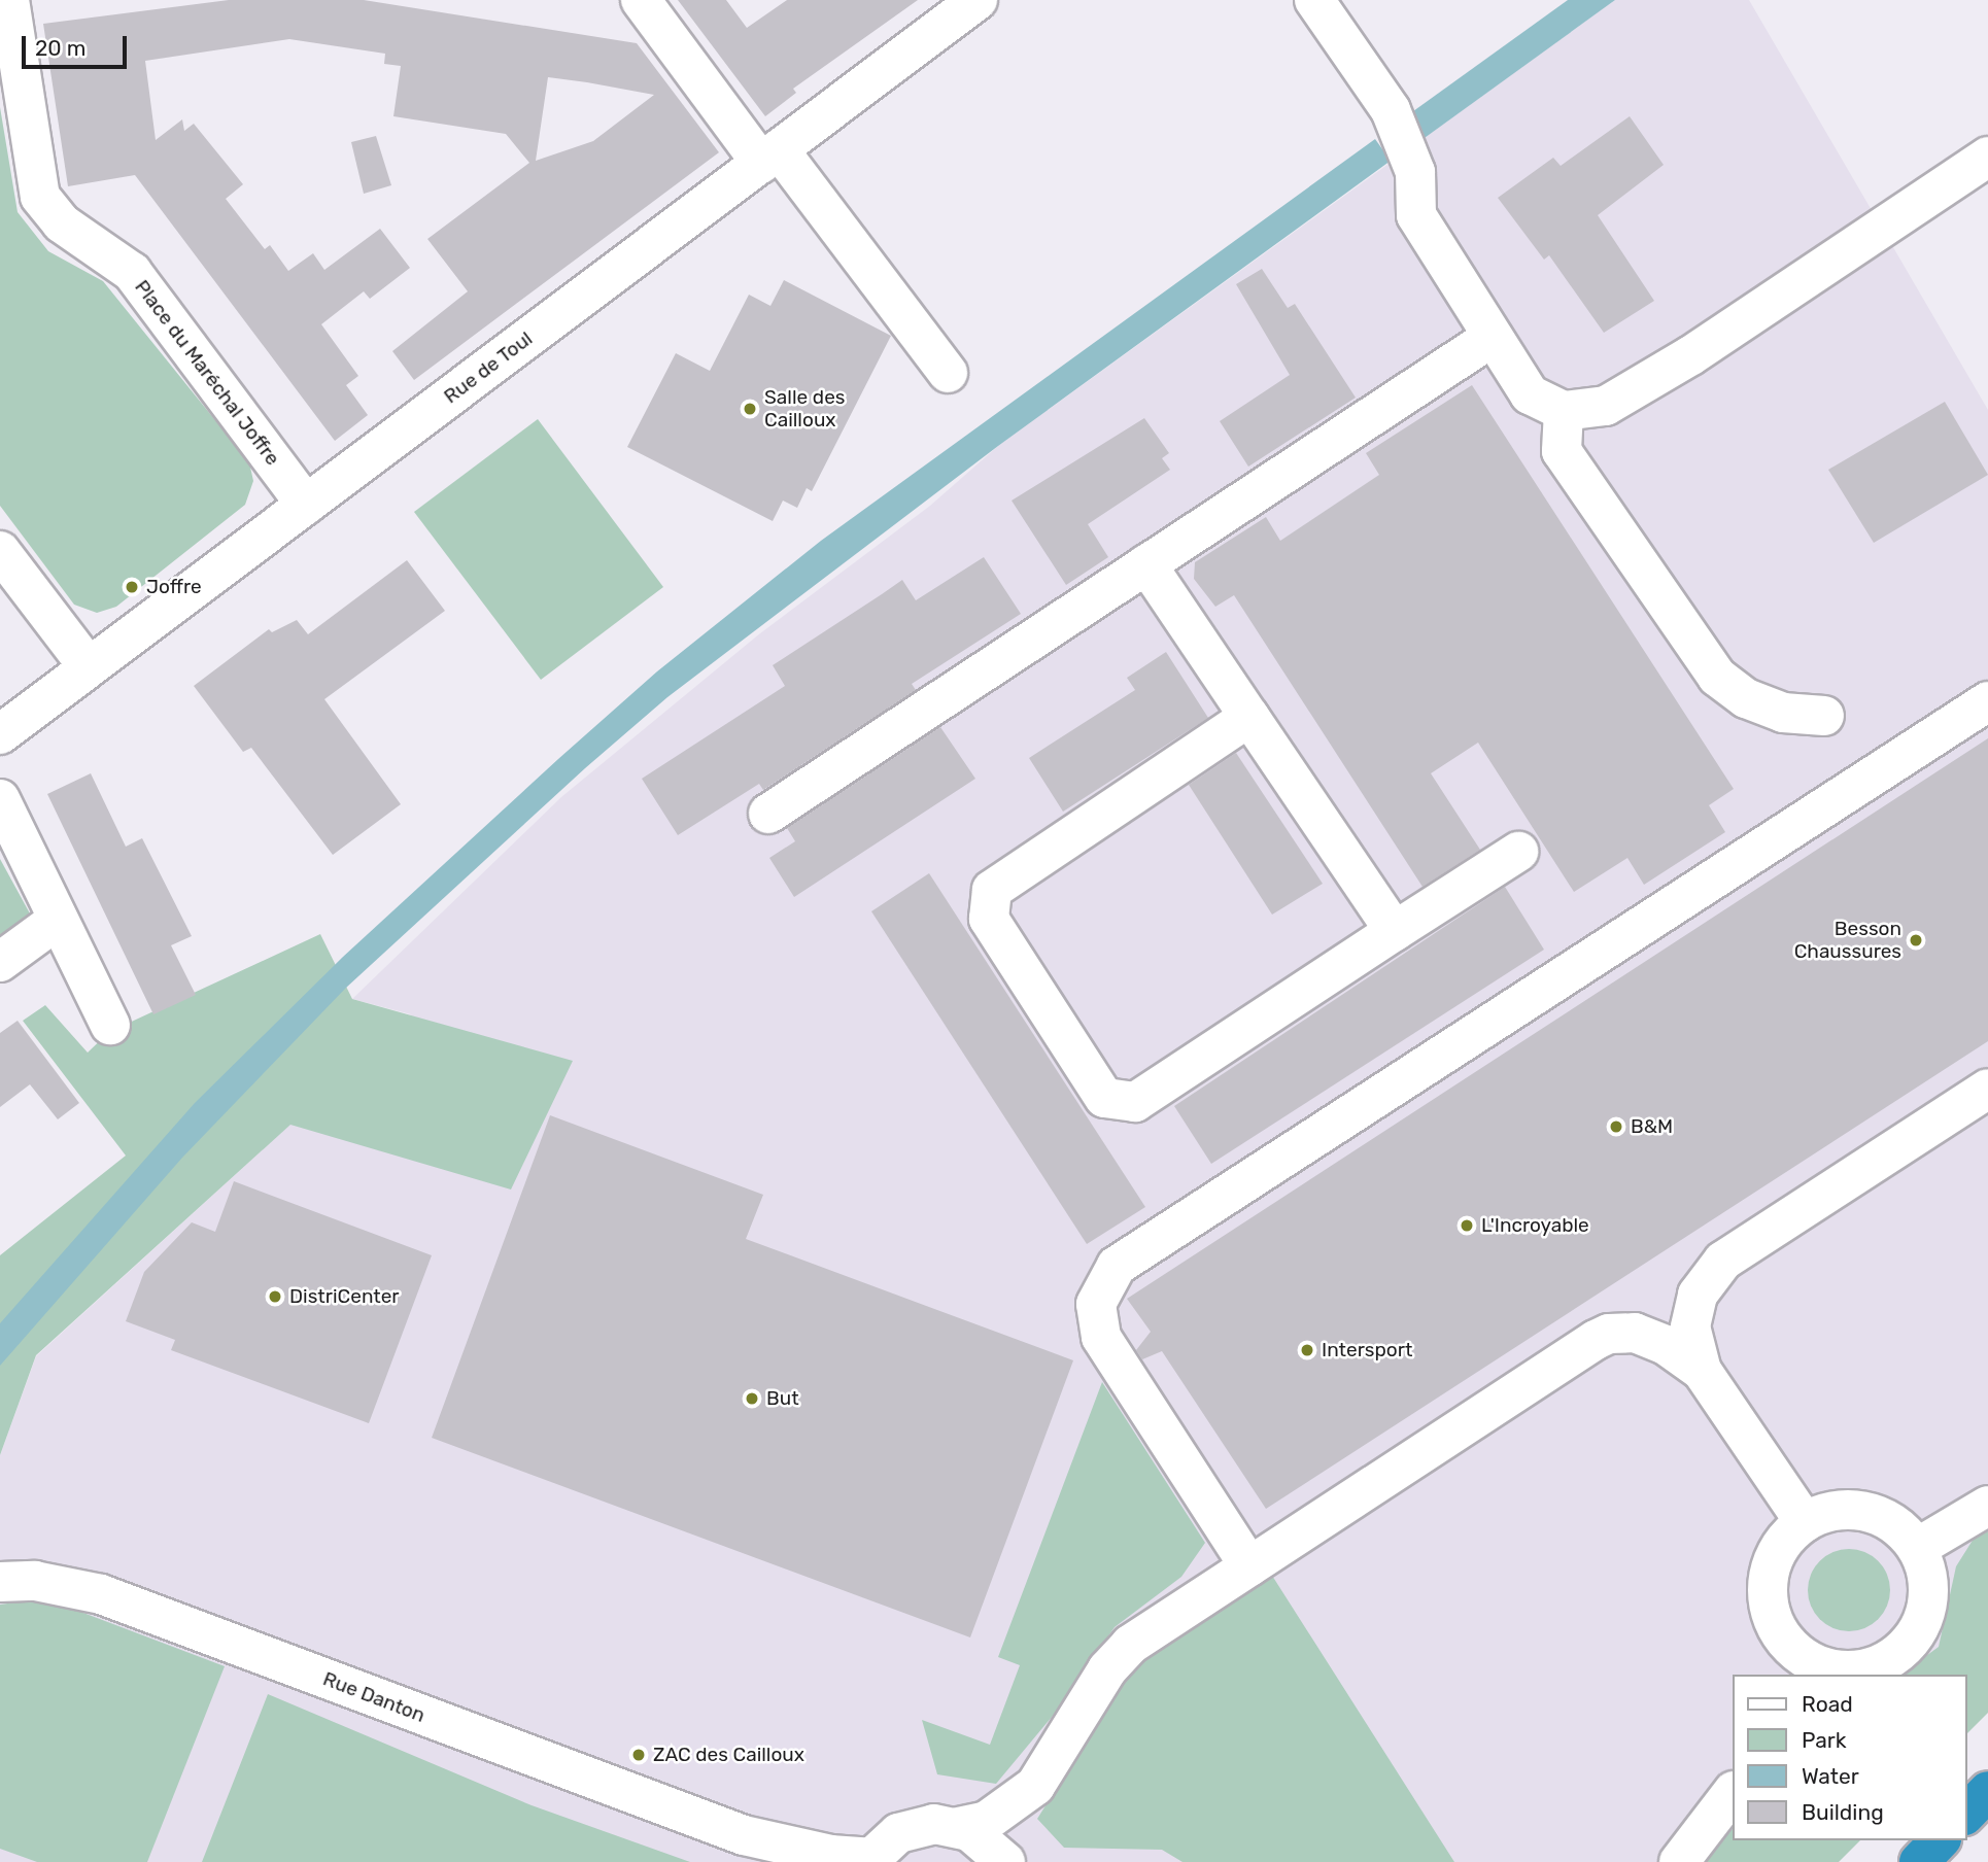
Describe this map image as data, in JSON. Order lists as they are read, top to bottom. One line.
{"streets":{"street":["Rue de Toul","Place du Maréchal Joffre","Rue Danton"]},"crossings":[["Rue de Toul","Place du Maréchal Joffre"]],"places":["Salle des Cailloux","Joffre","Besson Chaussures","B&M","L'Incroyable","DistriCenter","Intersport","But","ZAC des Cailloux"],"legend":["Road","Park","Water","Building"],"scale_bar":"20 m"}
